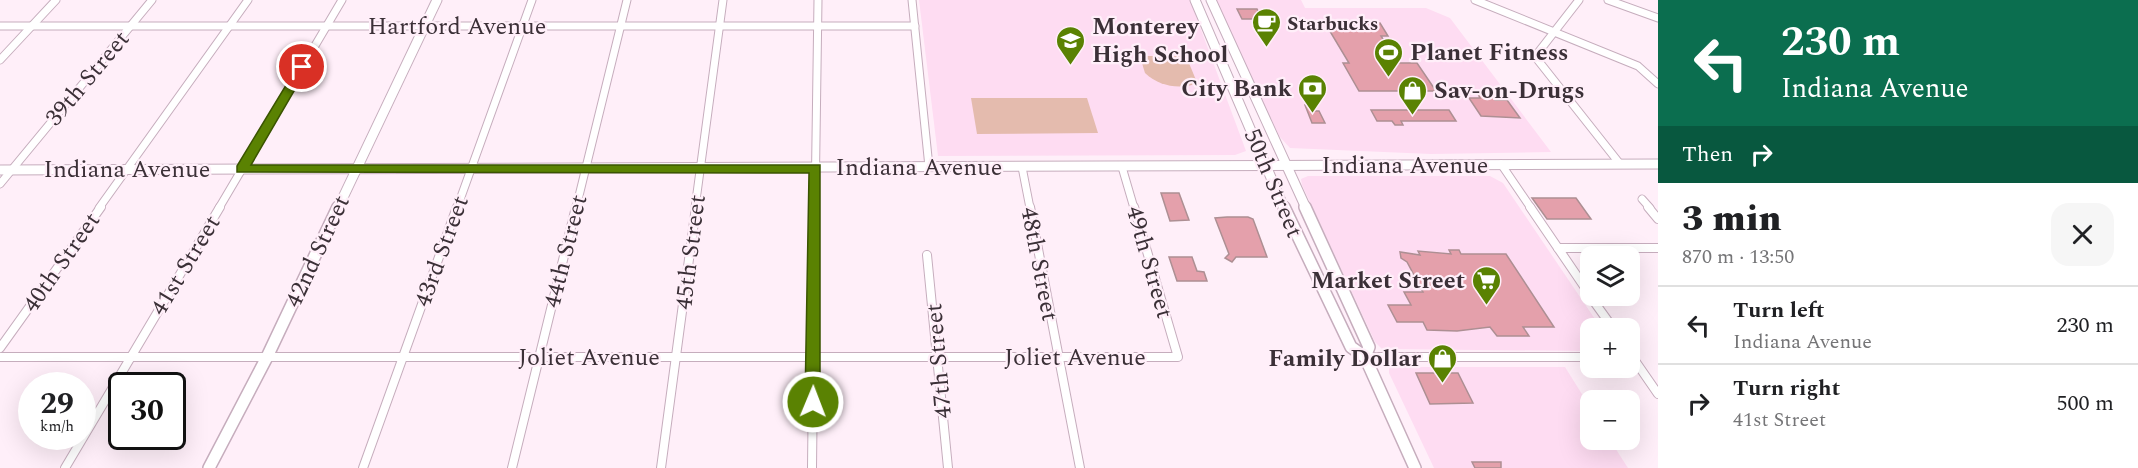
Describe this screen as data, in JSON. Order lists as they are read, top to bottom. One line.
{"streets":{"main road":["Indiana Avenue","50th Street","42nd Street"],"street":["Hartford Avenue","39th Street","43rd Street","44th Street","45th Street","40th Street","49th Street","48th Street","41st Street","Joliet Avenue","47th Street"]},"crossings":[["Hartford Avenue","39th Street"],["Hartford Avenue","42nd Street"],["Hartford Avenue","43rd Street"],["Hartford Avenue","44th Street"],["Hartford Avenue","45th Street"],["Hartford Avenue","40th Street"],["Hartford Avenue","41st Street"],["39th Street","Indiana Avenue"],["Indiana Avenue","50th Street"],["Indiana Avenue","42nd Street"],["Indiana Avenue","43rd Street"],["Indiana Avenue","44th Street"],["Indiana Avenue","45th Street"],["Indiana Avenue","40th Street"],["Indiana Avenue","49th Street"],["Indiana Avenue","48th Street"],["Indiana Avenue","41st Street"],["42nd Street","Joliet Avenue"],["43rd Street","Joliet Avenue"],["44th Street","Joliet Avenue"],["45th Street","Joliet Avenue"],["49th Street","Joliet Avenue"],["48th Street","Joliet Avenue"],["41st Street","Joliet Avenue"],["Joliet Avenue","47th Street"]],"places":{"cafe":["Starbucks"],"school or university":["Monterey High School"],"sports":["Planet Fitness"],"bank":["City Bank"],"shop":["Sav-on-Drugs","Family Dollar"],"supermarket":["Market Street"]},"page":{"turn":["230 m","Indiana Avenue"],"then":"Then","heading":["3 min","870 m · 13:50"],"map_buttons":["+","−"],"list":[{"name":"Turn left","note":"Indiana Avenue","value":"230 m"},{"name":"Turn right","note":"41st Street","value":"500 m"}],"speed":"29 km/h","limit":"30"}}
